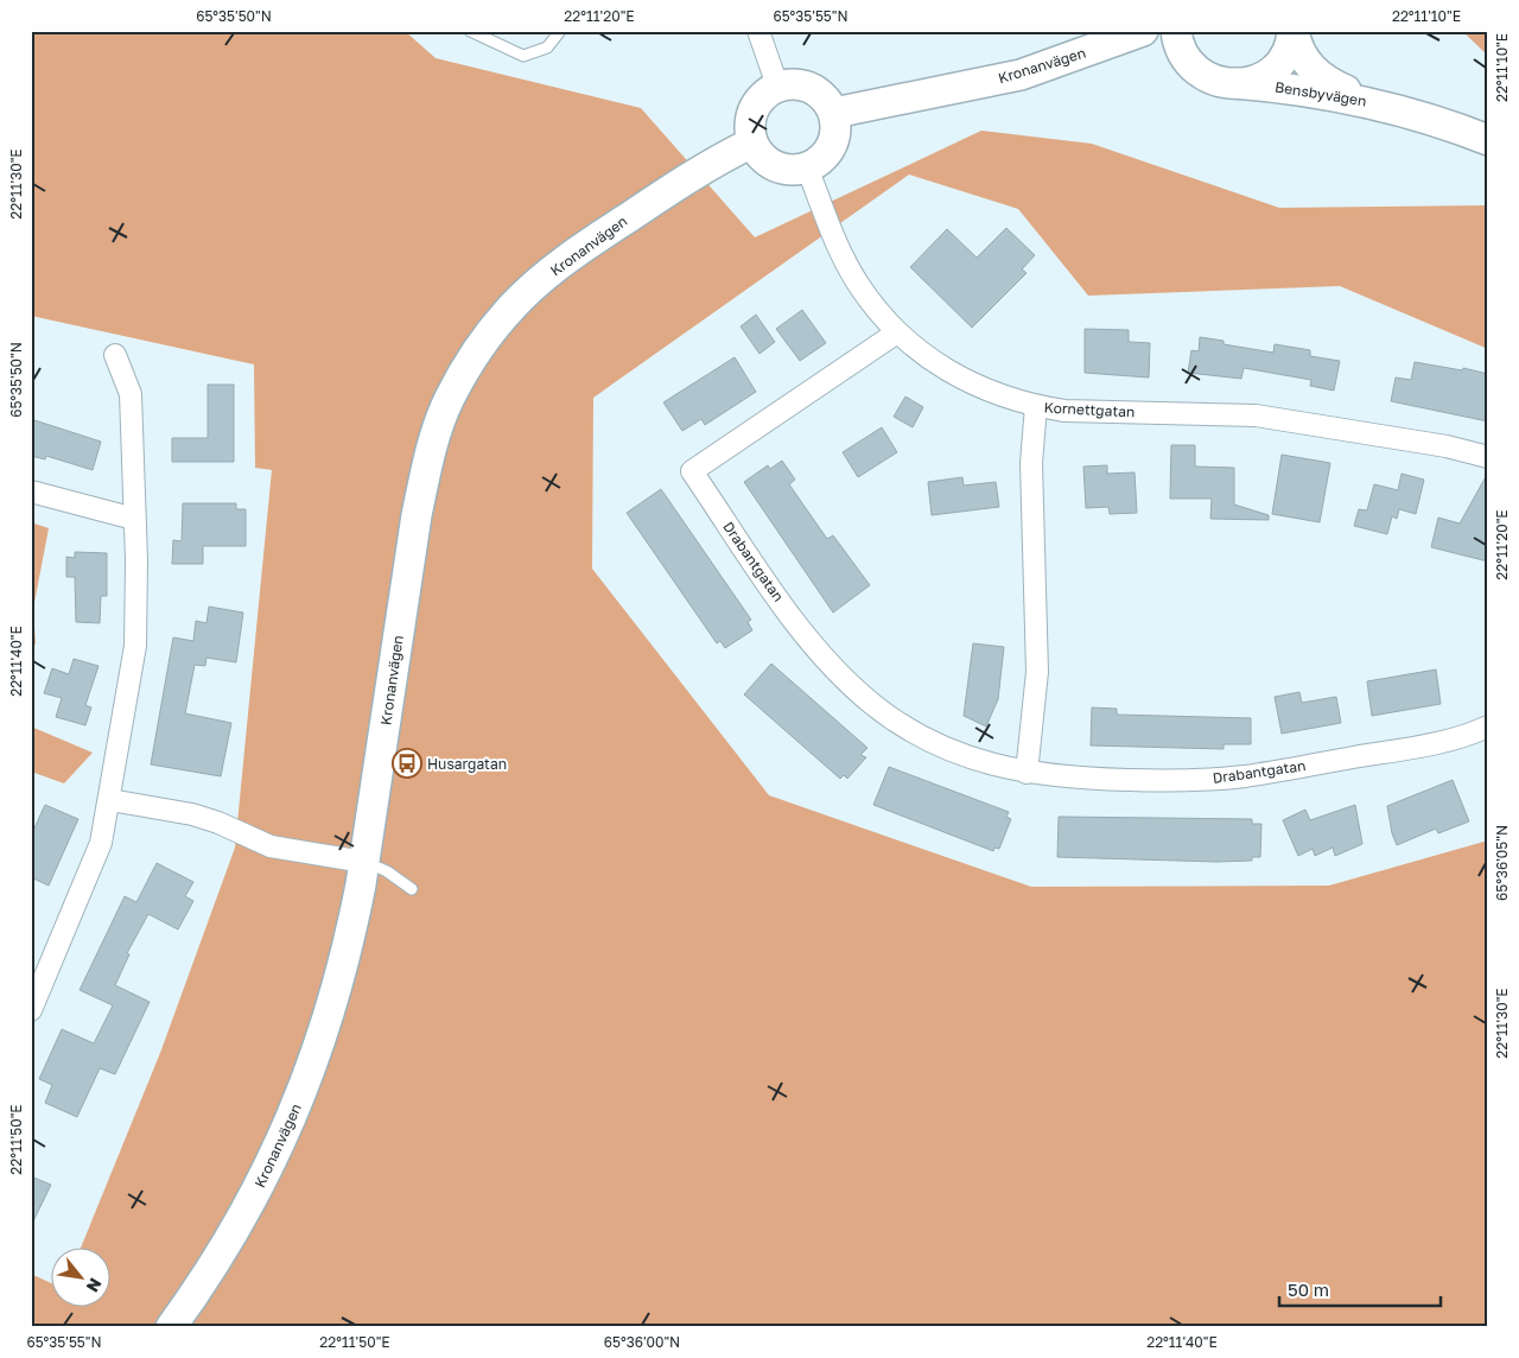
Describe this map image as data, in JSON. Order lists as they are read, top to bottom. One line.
{"streets":{"street":["Kronanvägen","Bensbyvägen","Kornettgatan","Drabantgatan"]},"crossings":[["Kronanvägen","Kornettgatan"],["Kornettgatan","Drabantgatan"]],"places":{"bus stop":["Husargatan"]},"scale_bar":"50 m","north":"bottom right","coordinates":["65°35'50\"N","22°11'20\"E","65°35'55\"N","22°11'10\"E","22°11'30\"E","22°11'40\"E","65°36'05\"N","22°11'50\"E","65°36'00\"N"]}
